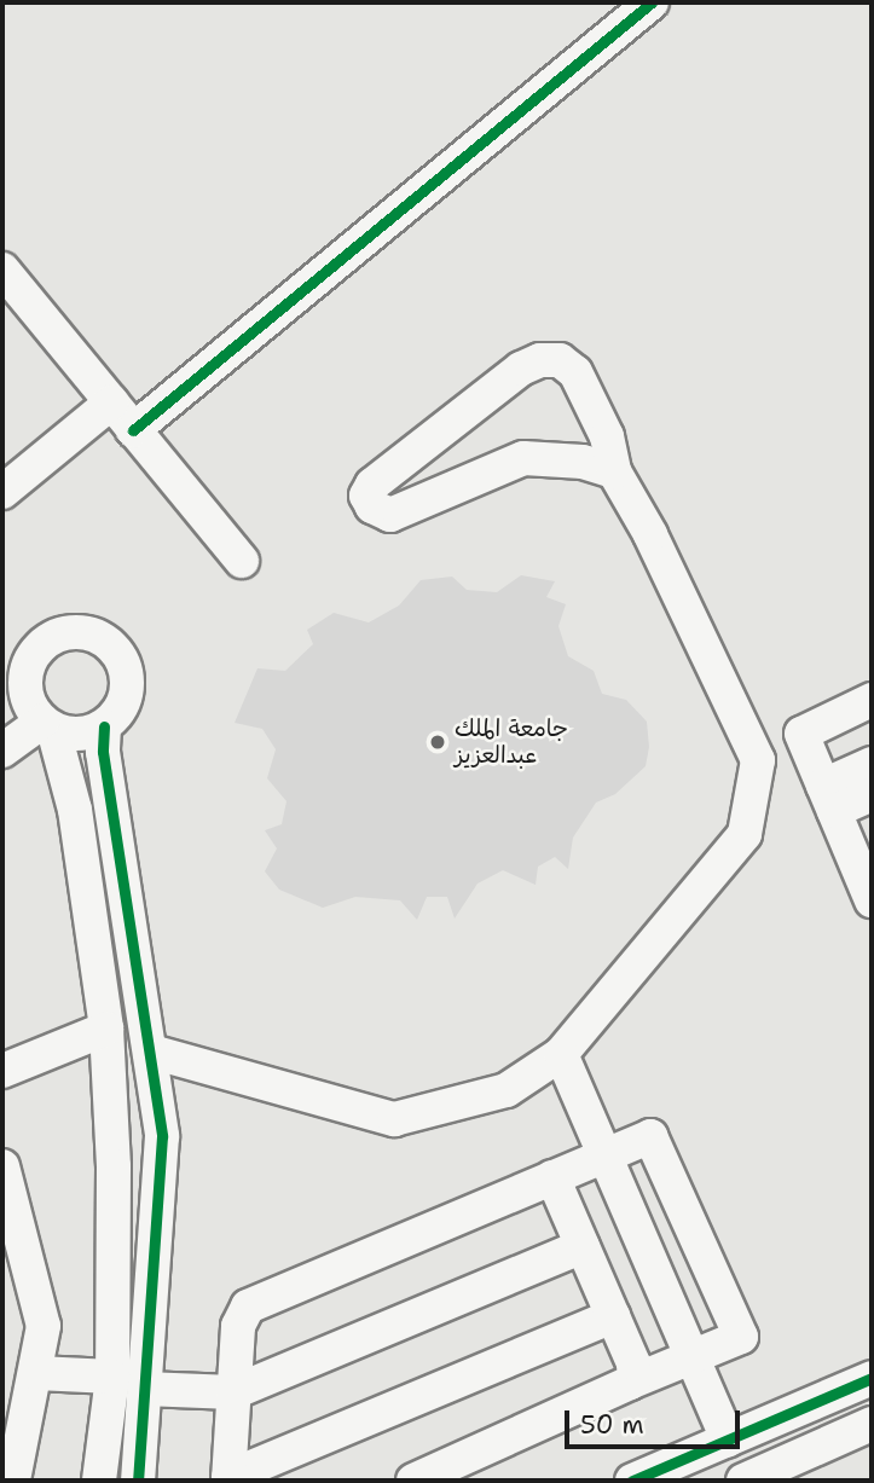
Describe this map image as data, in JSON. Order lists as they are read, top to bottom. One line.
{"places":["جامعة الملك عبدالعزيز"],"scale_bar":"50 m"}
